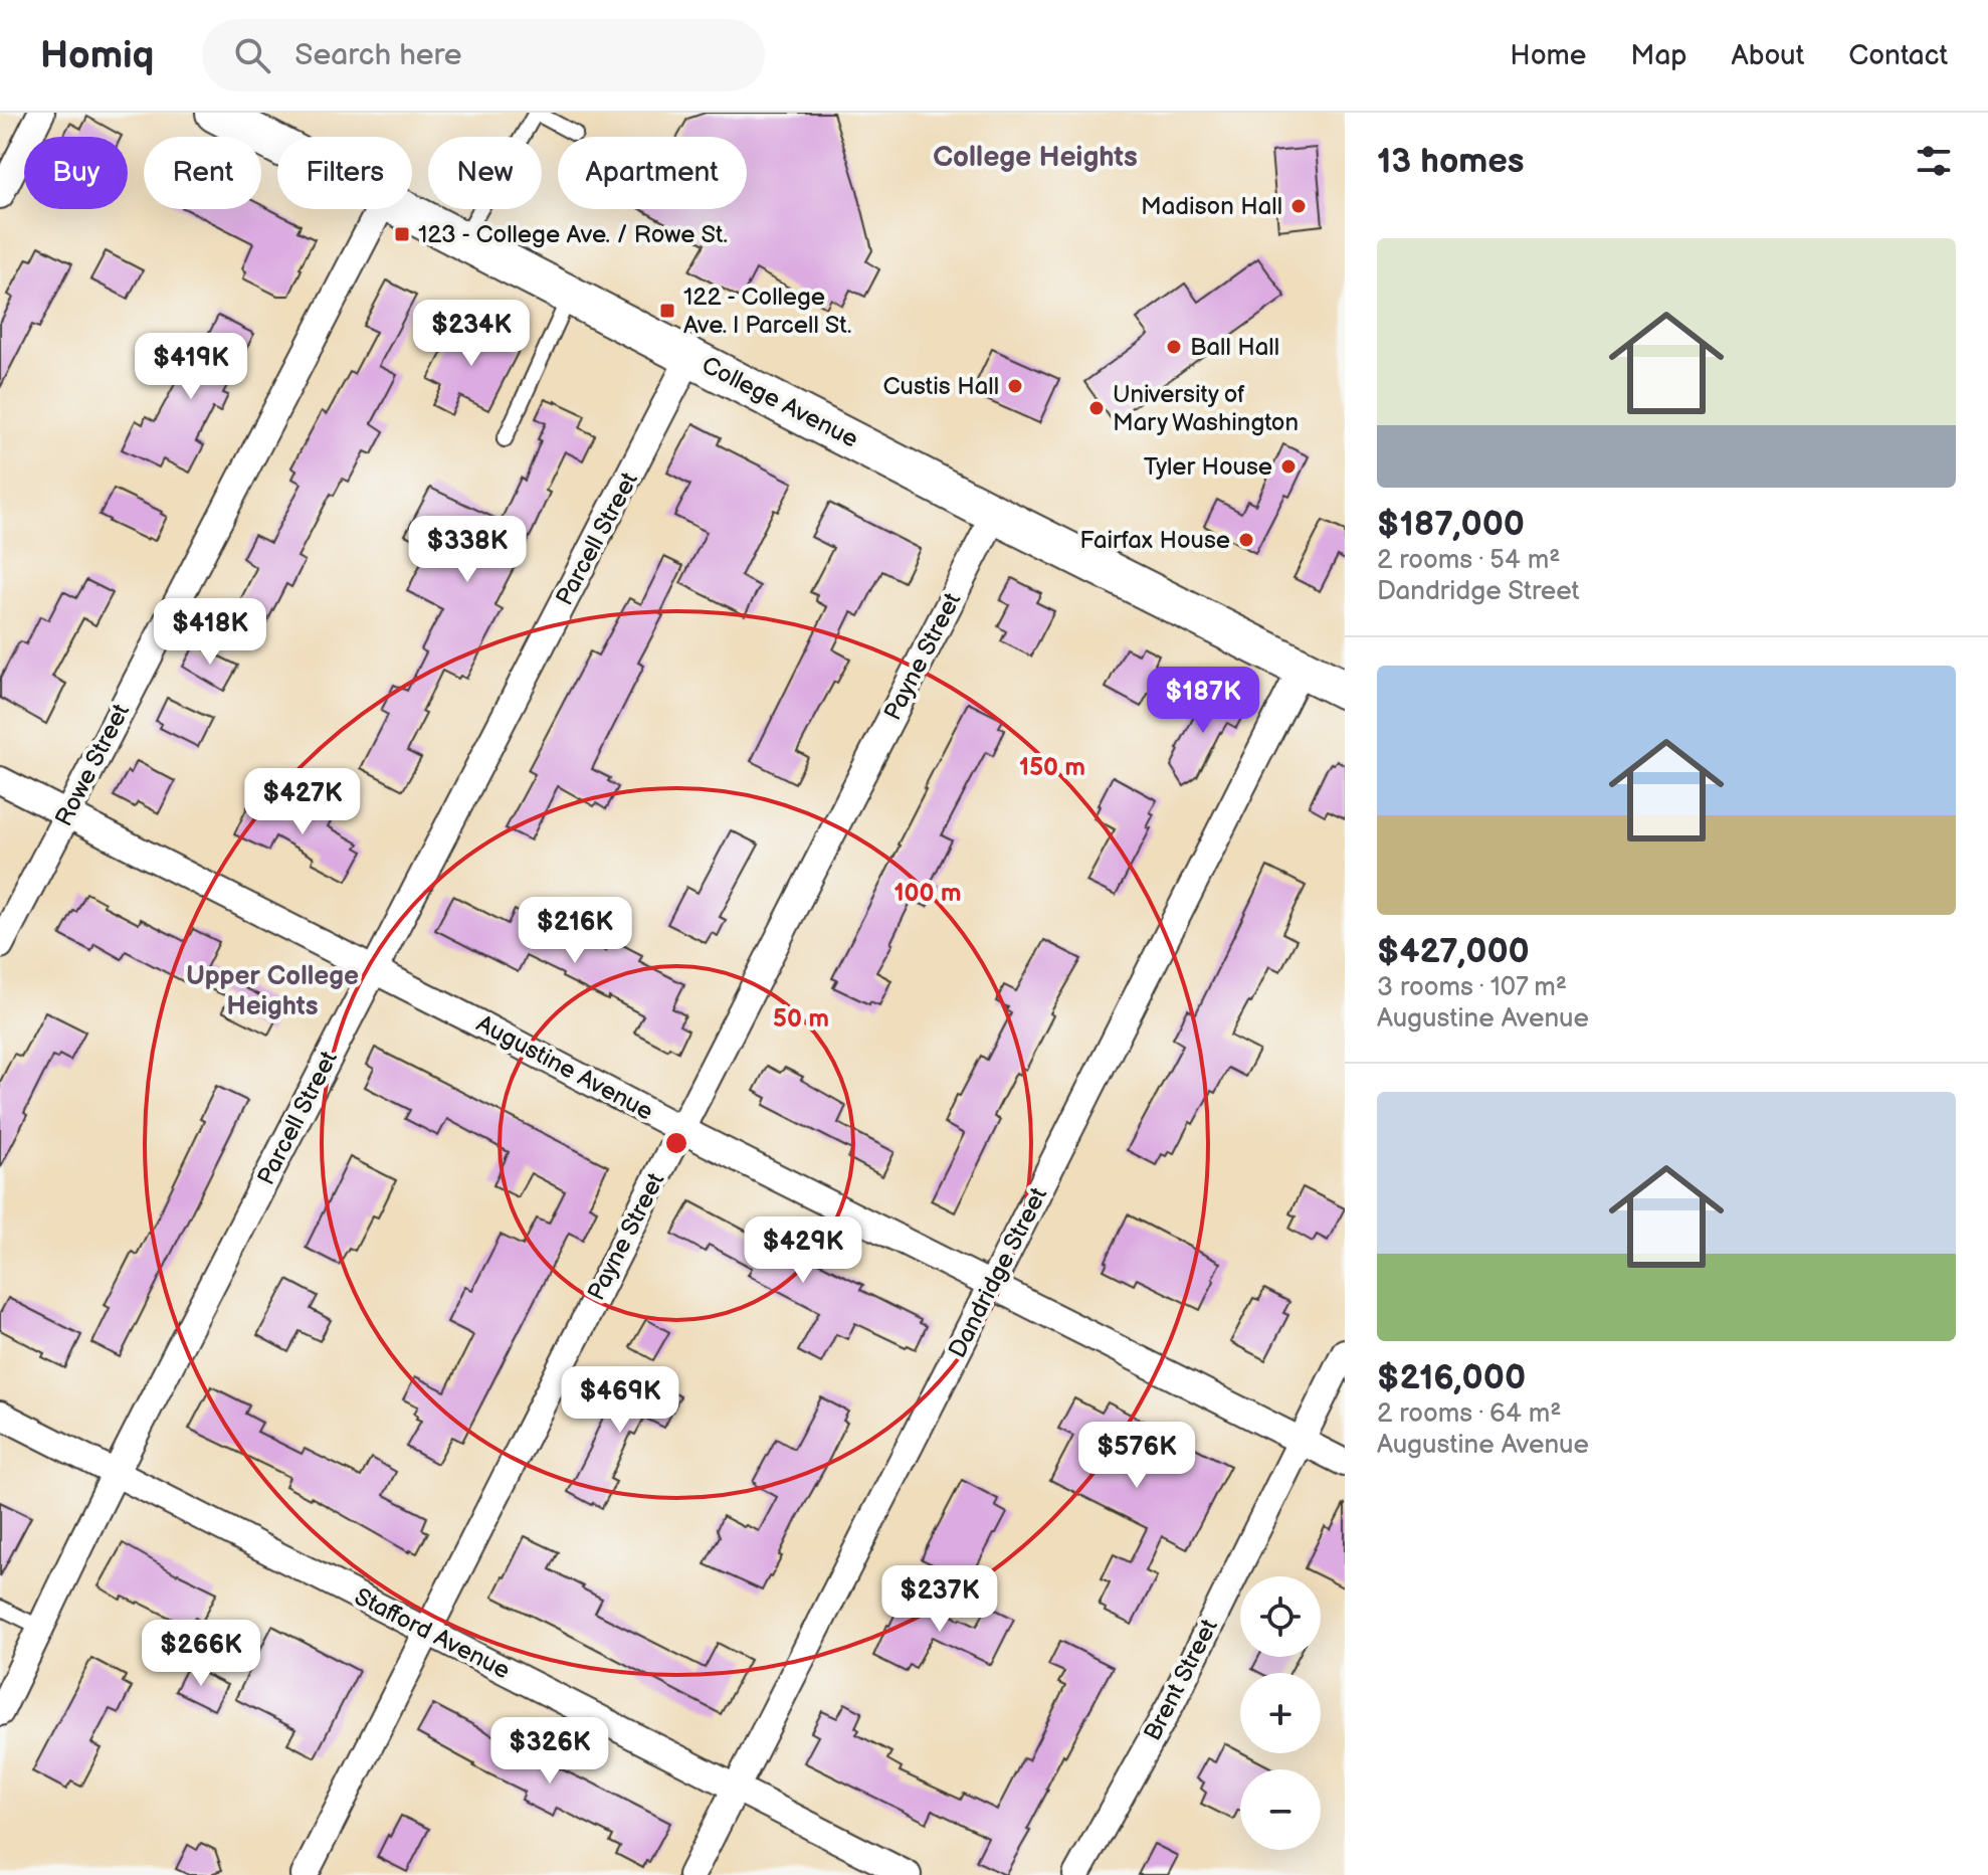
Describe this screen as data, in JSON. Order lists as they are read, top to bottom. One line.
{"streets":{"street":["College Avenue","Parcell Street","Payne Street","Rowe Street","Augustine Avenue","Dandridge Street","Stafford Avenue","Brent Street"]},"crossings":[["College Avenue","Parcell Street"],["College Avenue","Payne Street"],["College Avenue","Dandridge Street"],["Parcell Street","Augustine Avenue"],["Parcell Street","Stafford Avenue"],["Payne Street","Augustine Avenue"],["Payne Street","Stafford Avenue"],["Rowe Street","Augustine Avenue"],["Augustine Avenue","Dandridge Street"],["Augustine Avenue","Brent Street"],["Dandridge Street","Stafford Avenue"]],"districts":["College Heights","Upper College Heights"],"places":{"other":["Madison Hall","Ball Hall","Custis Hall","University of Mary Washington","Tyler House","Fairfax House"],"transit":["123 - College Ave. / Rowe St.","122 - College Ave. | Parcell St."]},"page":{"header":"Homiq","search":"Search here","nav":["Home","Map","About","Contact"],"heading":"13 homes","chip":["Buy","Rent","Filters","New","Apartment"],"list":[{"name":"$187,000","note":"2 rooms · 54 m² · Dandridge Street"},{"name":"$427,000","note":"3 rooms · 107 m² · Augustine Avenue"},{"name":"$216,000","note":"2 rooms · 64 m² · Augustine Avenue"}],"price":["$234K","$419K","$338K","$418K","$187K","$427K","$216K","$429K","$469K","$576K","$237K","$266K","$326K"],"map_buttons":["+","−"]},"rings":["150 m","100 m","50 m"]}
